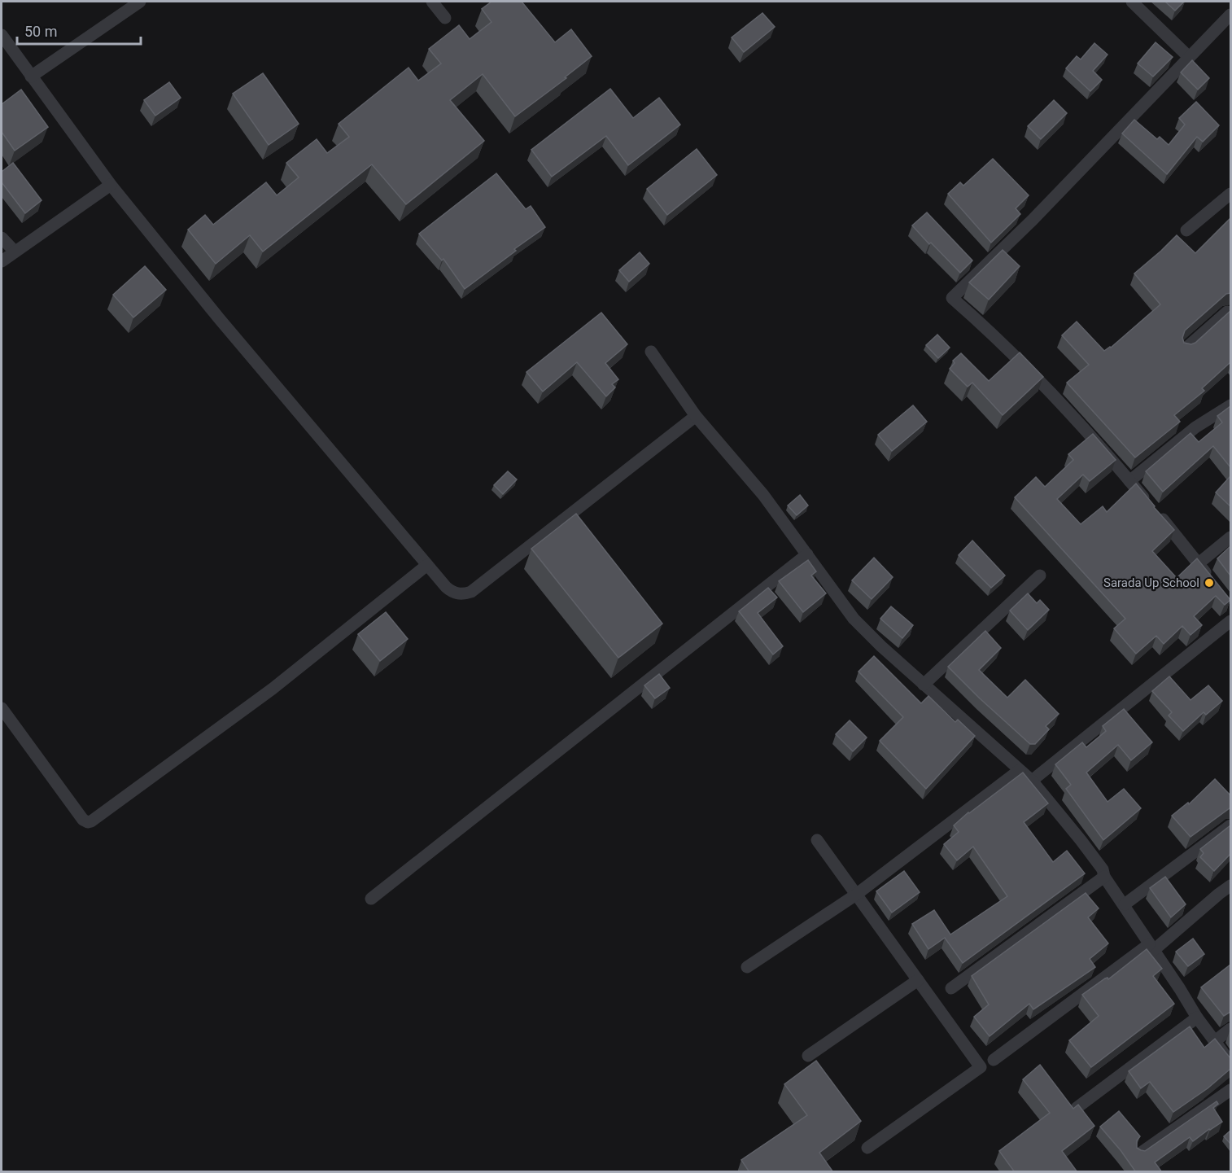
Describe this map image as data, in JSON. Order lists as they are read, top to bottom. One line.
{"places":["Sarada Up School"],"scale_bar":"50 m"}
